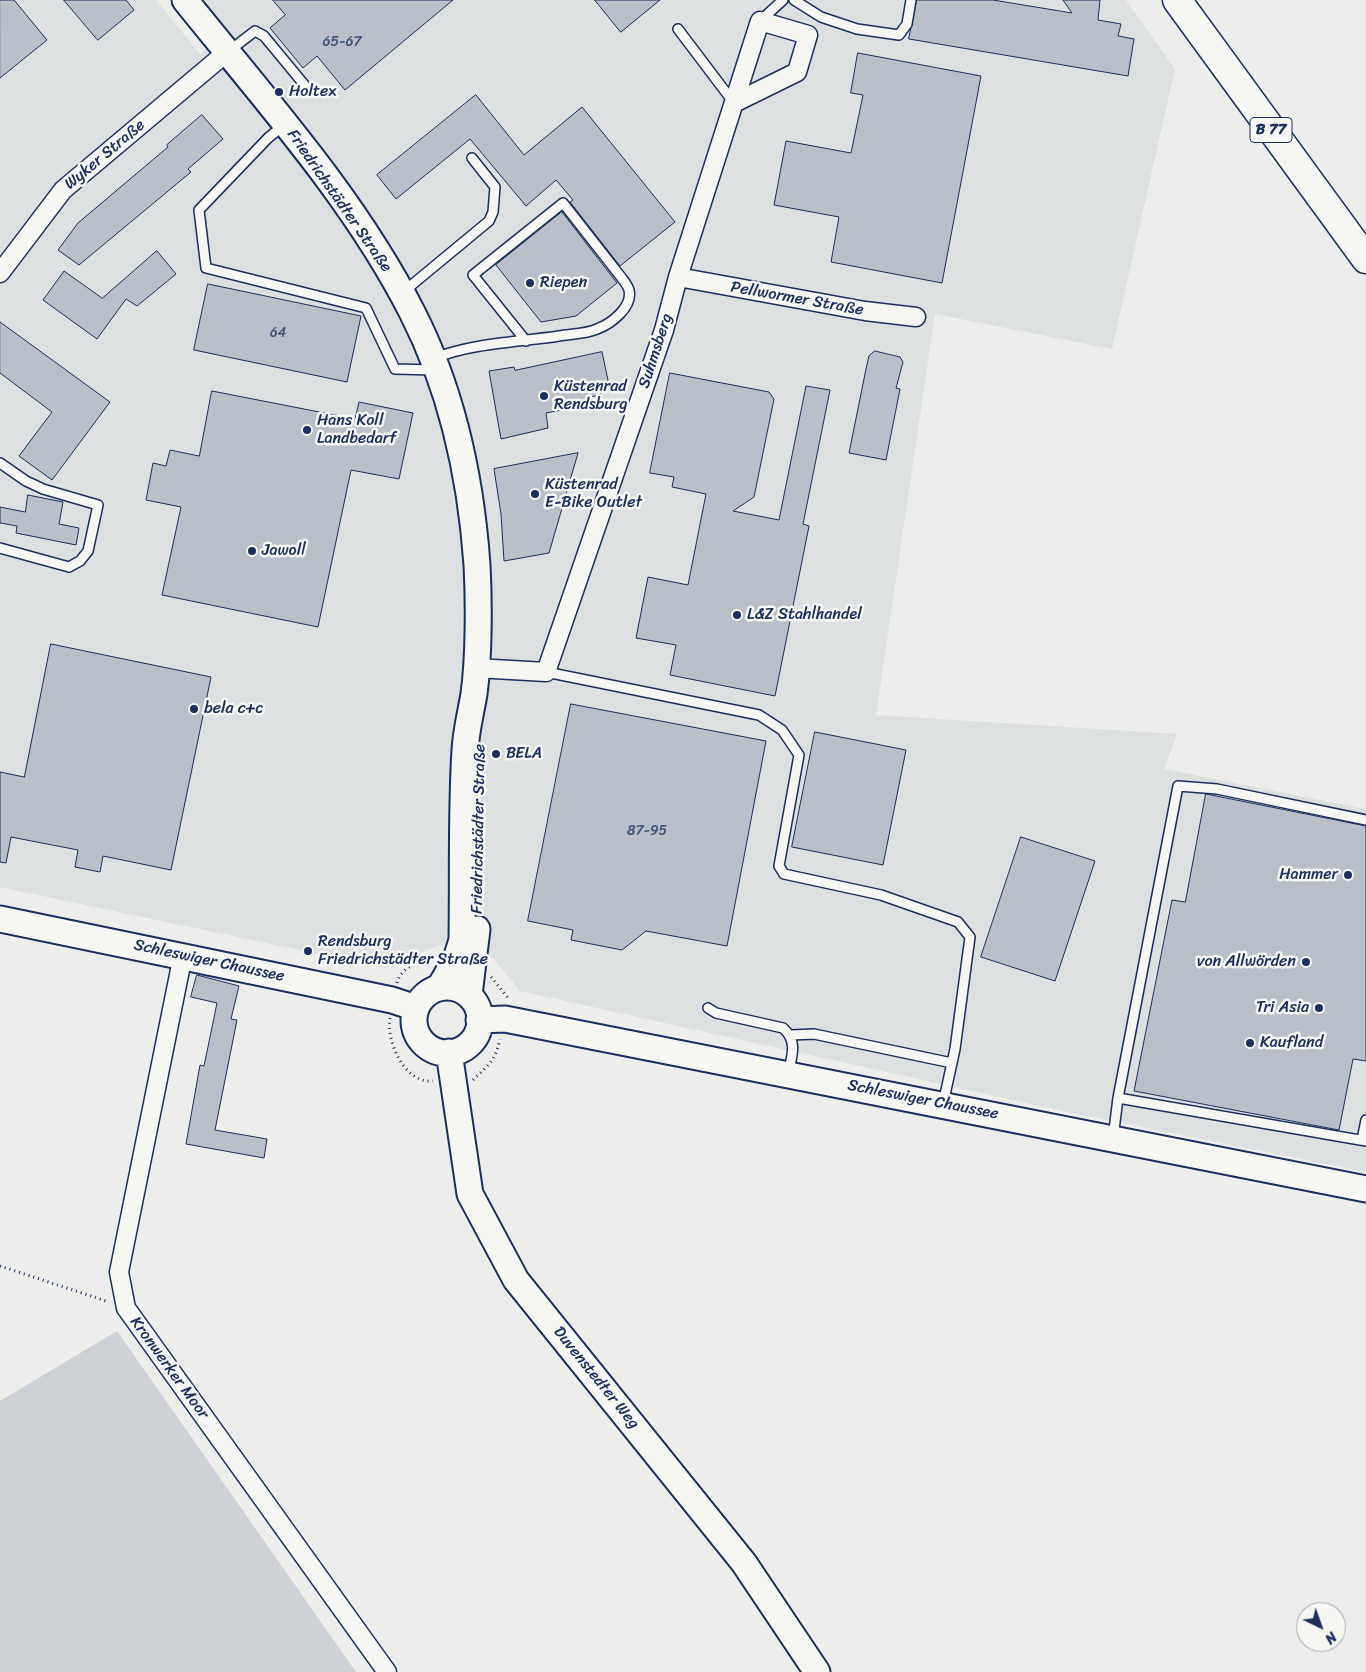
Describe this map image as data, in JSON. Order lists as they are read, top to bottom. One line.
{"streets":{"main road":["B 77"],"street":["Wyker Straße","Friedrichstädter Straße","Pellwormer Straße","Suhmsberg","Schleswiger Chaussee","Kronwerker Moor","Duvenstedter Weg"]},"crossings":[["Wyker Straße","Friedrichstädter Straße"],["Friedrichstädter Straße","Schleswiger Chaussee"],["Friedrichstädter Straße","Duvenstedter Weg"],["Pellwormer Straße","Suhmsberg"],["Schleswiger Chaussee","Kronwerker Moor"],["Schleswiger Chaussee","Duvenstedter Weg"]],"places":["Holtex","Riepen","Küstenrad Rendsburg","Hans Koll Landbedarf","Küstenrad E-Bike Outlet","Jawoll","L&Z Stahlhandel","bela c+c","BELA","Hammer","Rendsburg Friedrichstädter Straße","von Allwörden","Tri Asia","Kaufland"],"house_numbers":["65-67","64","87-95"],"north":"bottom right"}
